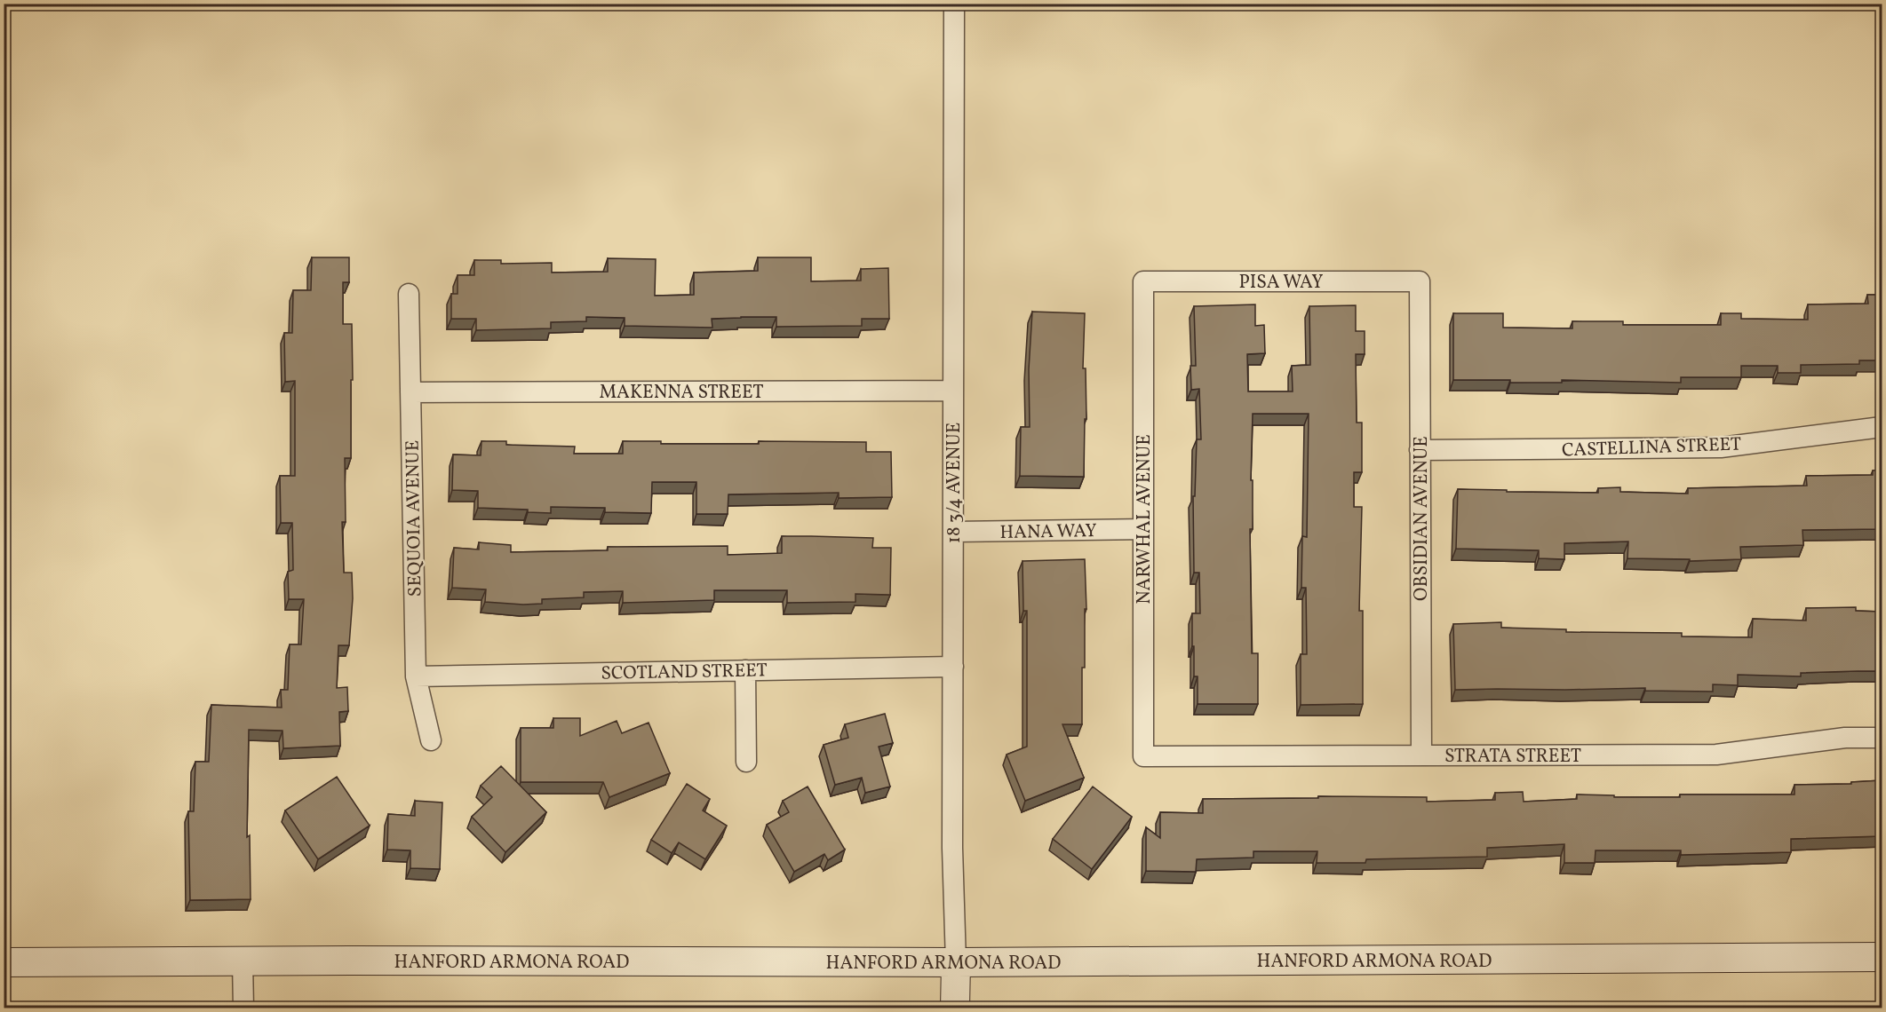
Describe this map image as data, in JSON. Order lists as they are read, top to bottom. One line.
{"streets":{"main road":["HANFORD ARMONA ROAD"],"street":["PISA WAY","MAKENNA STREET","CASTELLINA STREET","18 3/4 AVENUE","SEQUOIA AVENUE","OBSIDIAN AVENUE","NARWHAL AVENUE","HANA WAY","SCOTLAND STREET","STRATA STREET"]},"crossings":[["PISA WAY","OBSIDIAN AVENUE"],["PISA WAY","NARWHAL AVENUE"],["MAKENNA STREET","18 3/4 AVENUE"],["MAKENNA STREET","SEQUOIA AVENUE"],["CASTELLINA STREET","OBSIDIAN AVENUE"],["18 3/4 AVENUE","HANA WAY"],["18 3/4 AVENUE","SCOTLAND STREET"],["18 3/4 AVENUE","HANFORD ARMONA ROAD"],["SEQUOIA AVENUE","SCOTLAND STREET"],["OBSIDIAN AVENUE","STRATA STREET"],["NARWHAL AVENUE","HANA WAY"],["NARWHAL AVENUE","STRATA STREET"]]}
